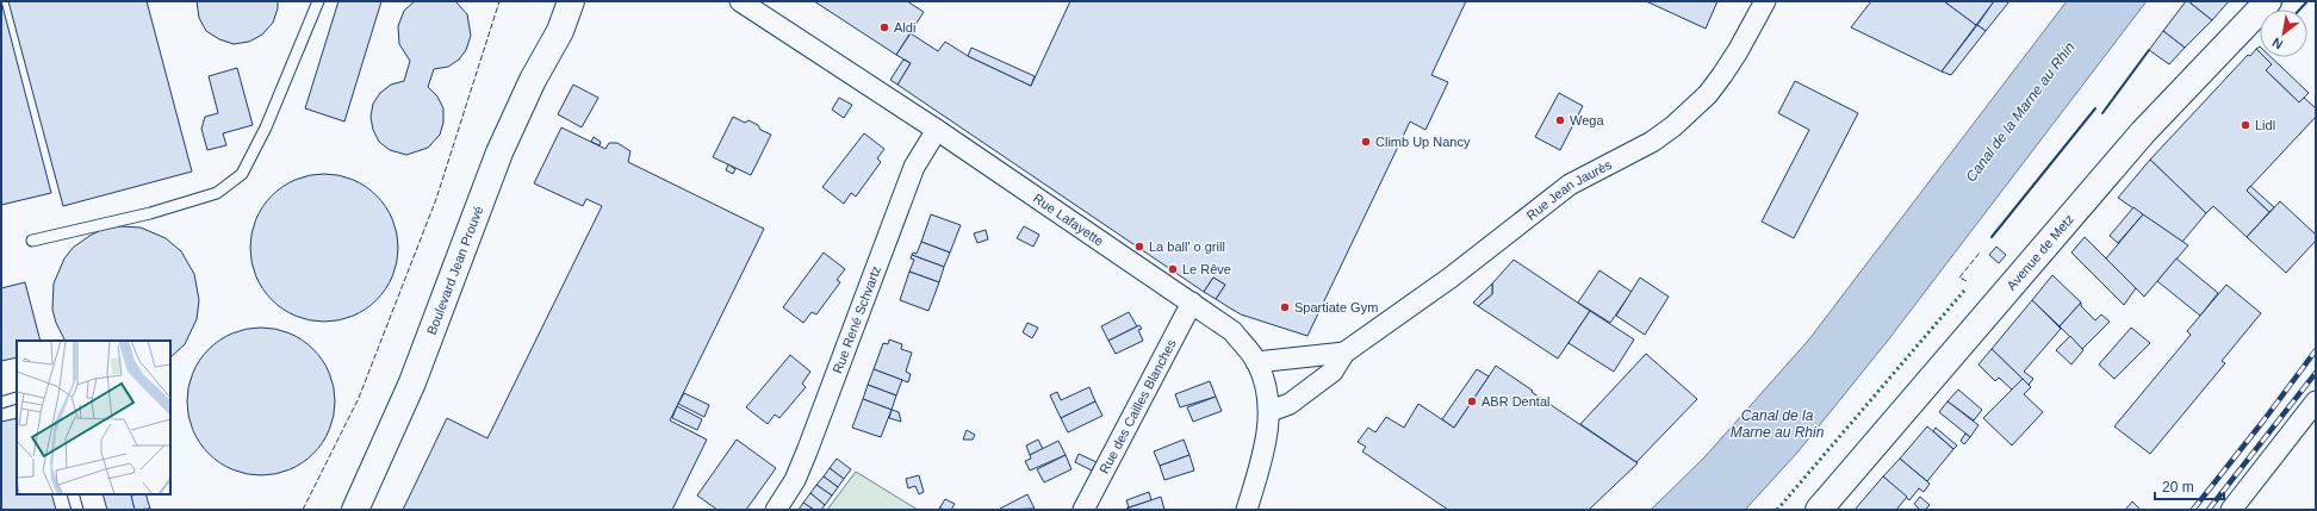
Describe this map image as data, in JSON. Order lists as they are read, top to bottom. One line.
{"streets":{"main road":["Avenue de Metz","Boulevard Jean Prouvé"],"street":["Rue Jean Jaurès","Rue Lafayette","Rue René Schvartz","Rue des Cailles Blanches"]},"crossings":[["Rue Jean Jaurès","Rue Lafayette"],["Rue Lafayette","Rue René Schvartz"],["Rue Lafayette","Rue des Cailles Blanches"]],"water":["Canal de la Marne au Rhin"],"places":["Aldi","Wega","Lidl","Climb Up Nancy","La ball' o grill","Le Rêve","Spartiate Gym","ABR Dental"],"scale_bar":"20 m","north":"bottom left"}
